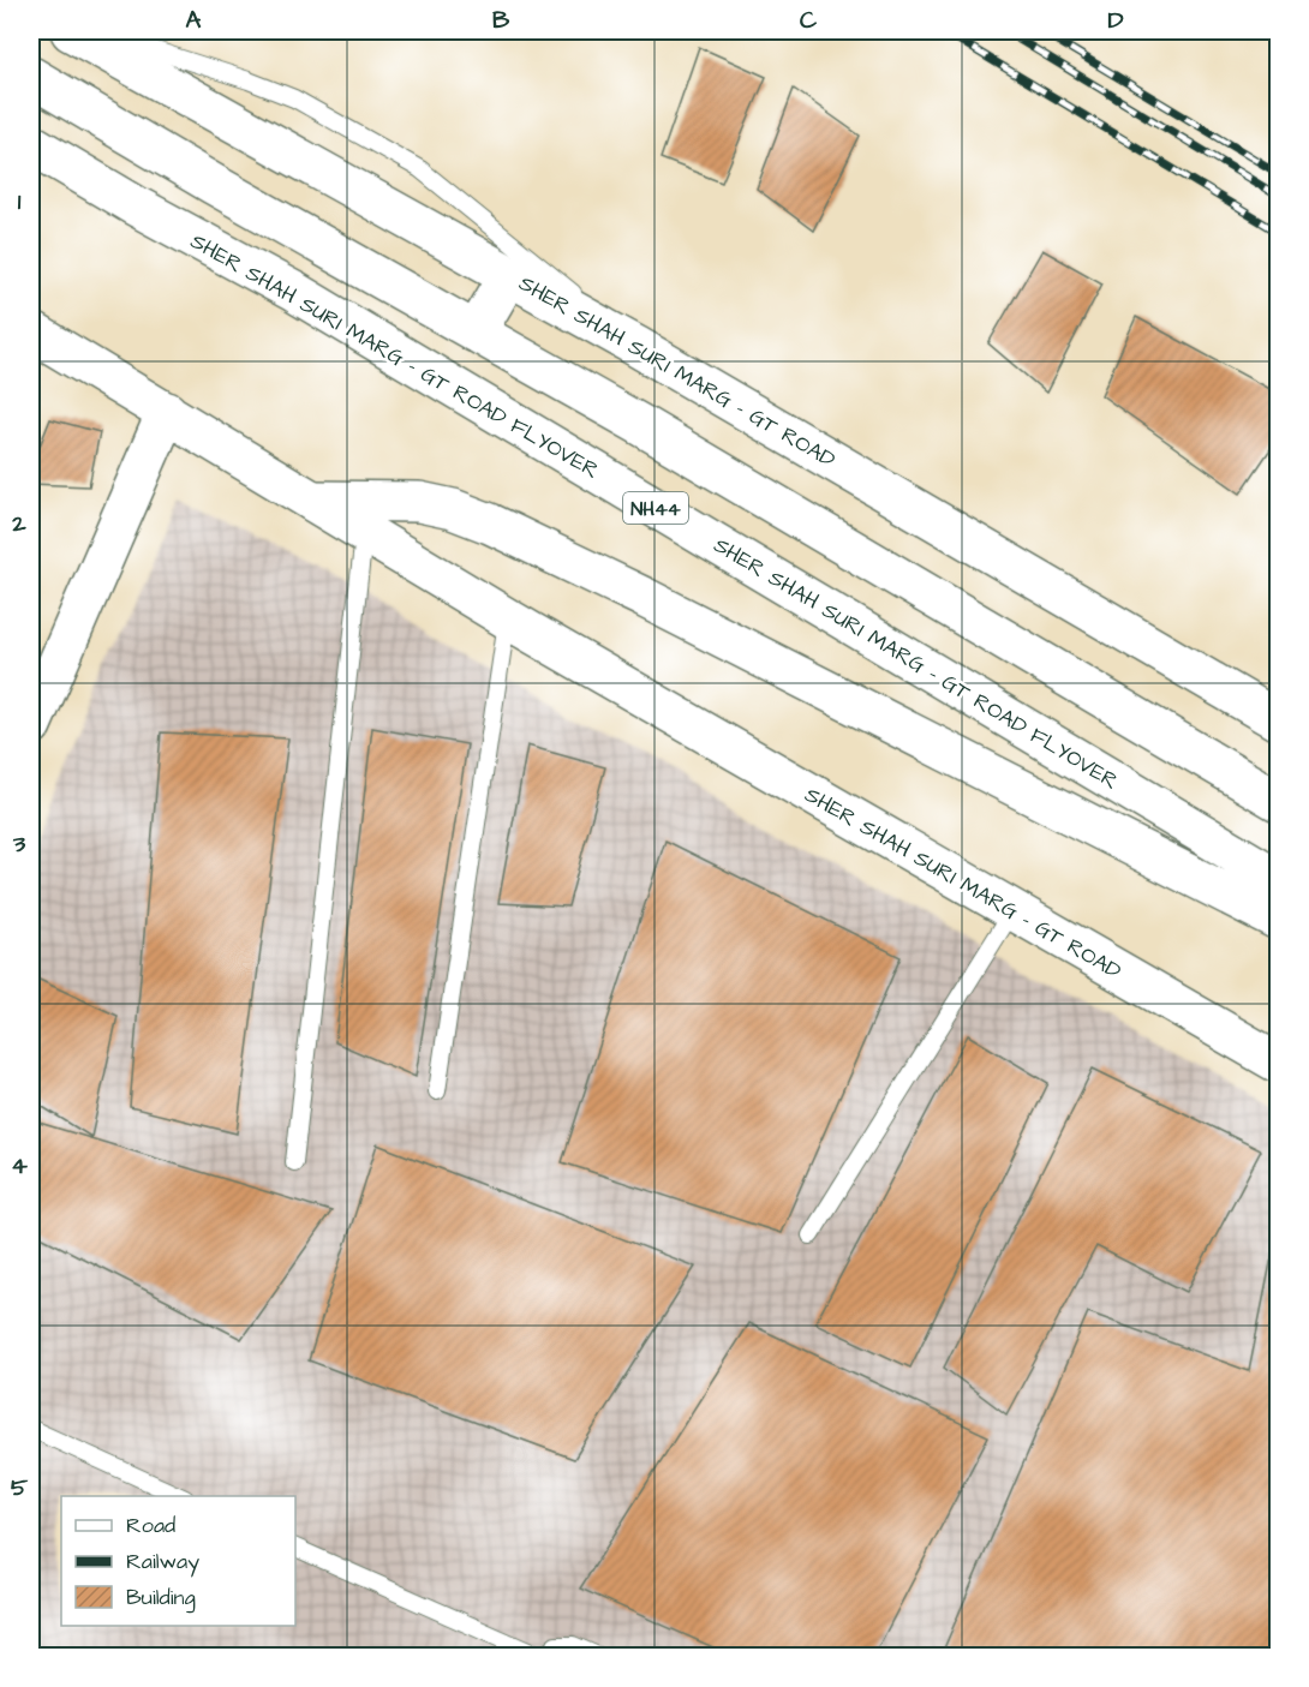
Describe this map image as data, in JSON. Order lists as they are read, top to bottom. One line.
{"streets":{"main road":["SHER SHAH SURI MARG - GT ROAD FLYOVER","SHER SHAH SURI MARG - GT ROAD","NH44"]},"legend":["Road","Railway","Building"],"grid":{"columns":["A","B","C","D"],"rows":["1","2","3","4","5"]}}
